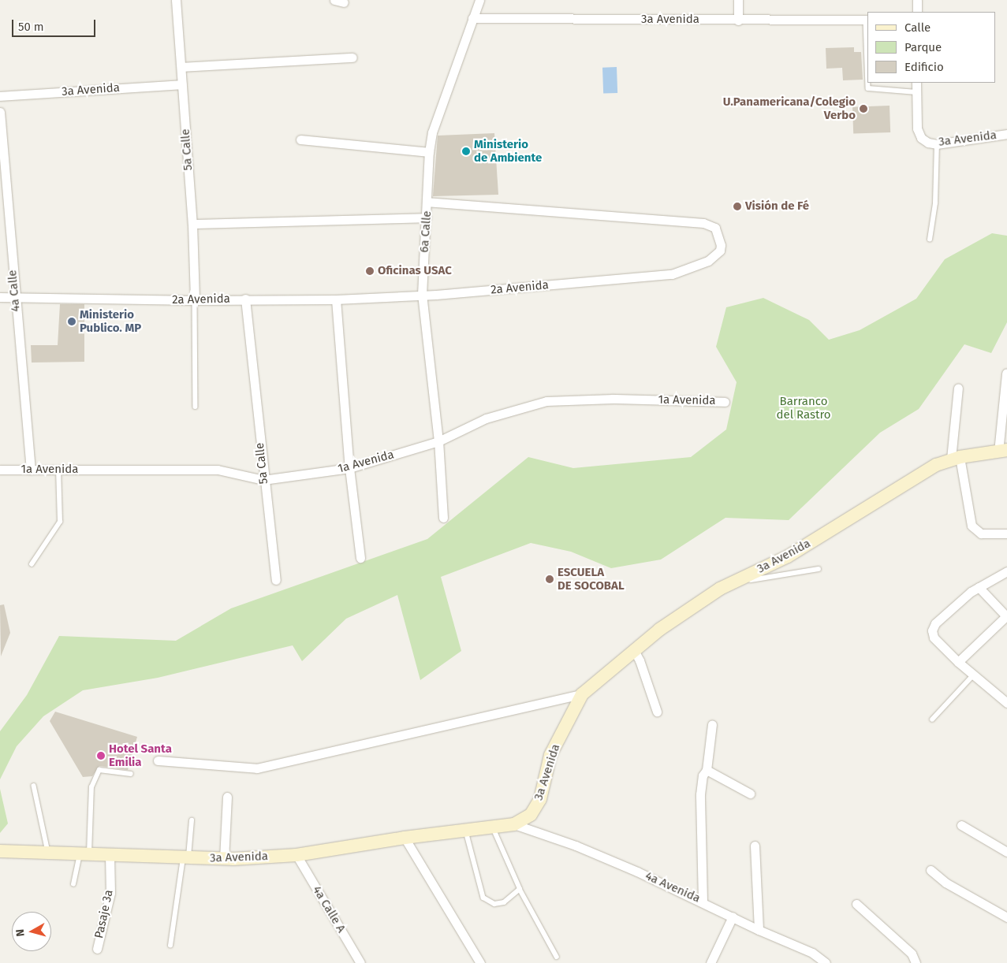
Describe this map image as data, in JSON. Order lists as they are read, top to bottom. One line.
{"streets":{"main road":["3a Avenida"],"street":["5a Calle","6a Calle","2a Avenida","4a Calle","1a Avenida","4a Avenida","4a Calle A","Pasaje 3a"]},"crossings":[["3a Avenida","5a Calle"],["3a Avenida","6a Calle"],["3a Avenida","4a Avenida"],["3a Avenida","4a Calle A"],["3a Avenida","Pasaje 3a"],["5a Calle","2a Avenida"],["5a Calle","1a Avenida"],["6a Calle","2a Avenida"],["6a Calle","1a Avenida"],["2a Avenida","4a Calle"],["4a Calle","1a Avenida"]],"parks":["Barranco del Rastro"],"places":["U.Panamericana/Colegio Verbo","Ministerio de Ambiente","Visión de Fé","Oficinas USAC","Ministerio Publico. MP","ESCUELA DE SOCOBAL","Hotel Santa Emilia"],"legend":["Calle","Parque","Edificio"],"scale_bar":"50 m","north":"left"}
